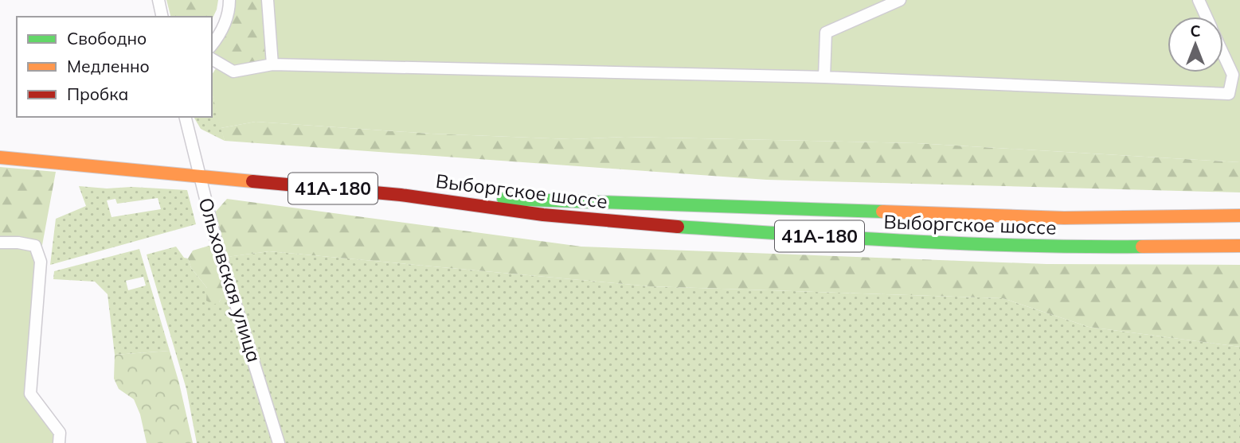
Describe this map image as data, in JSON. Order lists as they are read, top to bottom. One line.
{"streets":{"main road":["41А-180","Выборгское шоссе"],"street":["Ольховская улица"]},"crossings":[["Выборгское шоссе","Ольховская улица"]],"legend":["Свободно","Медленно","Пробка"],"north":"top"}
